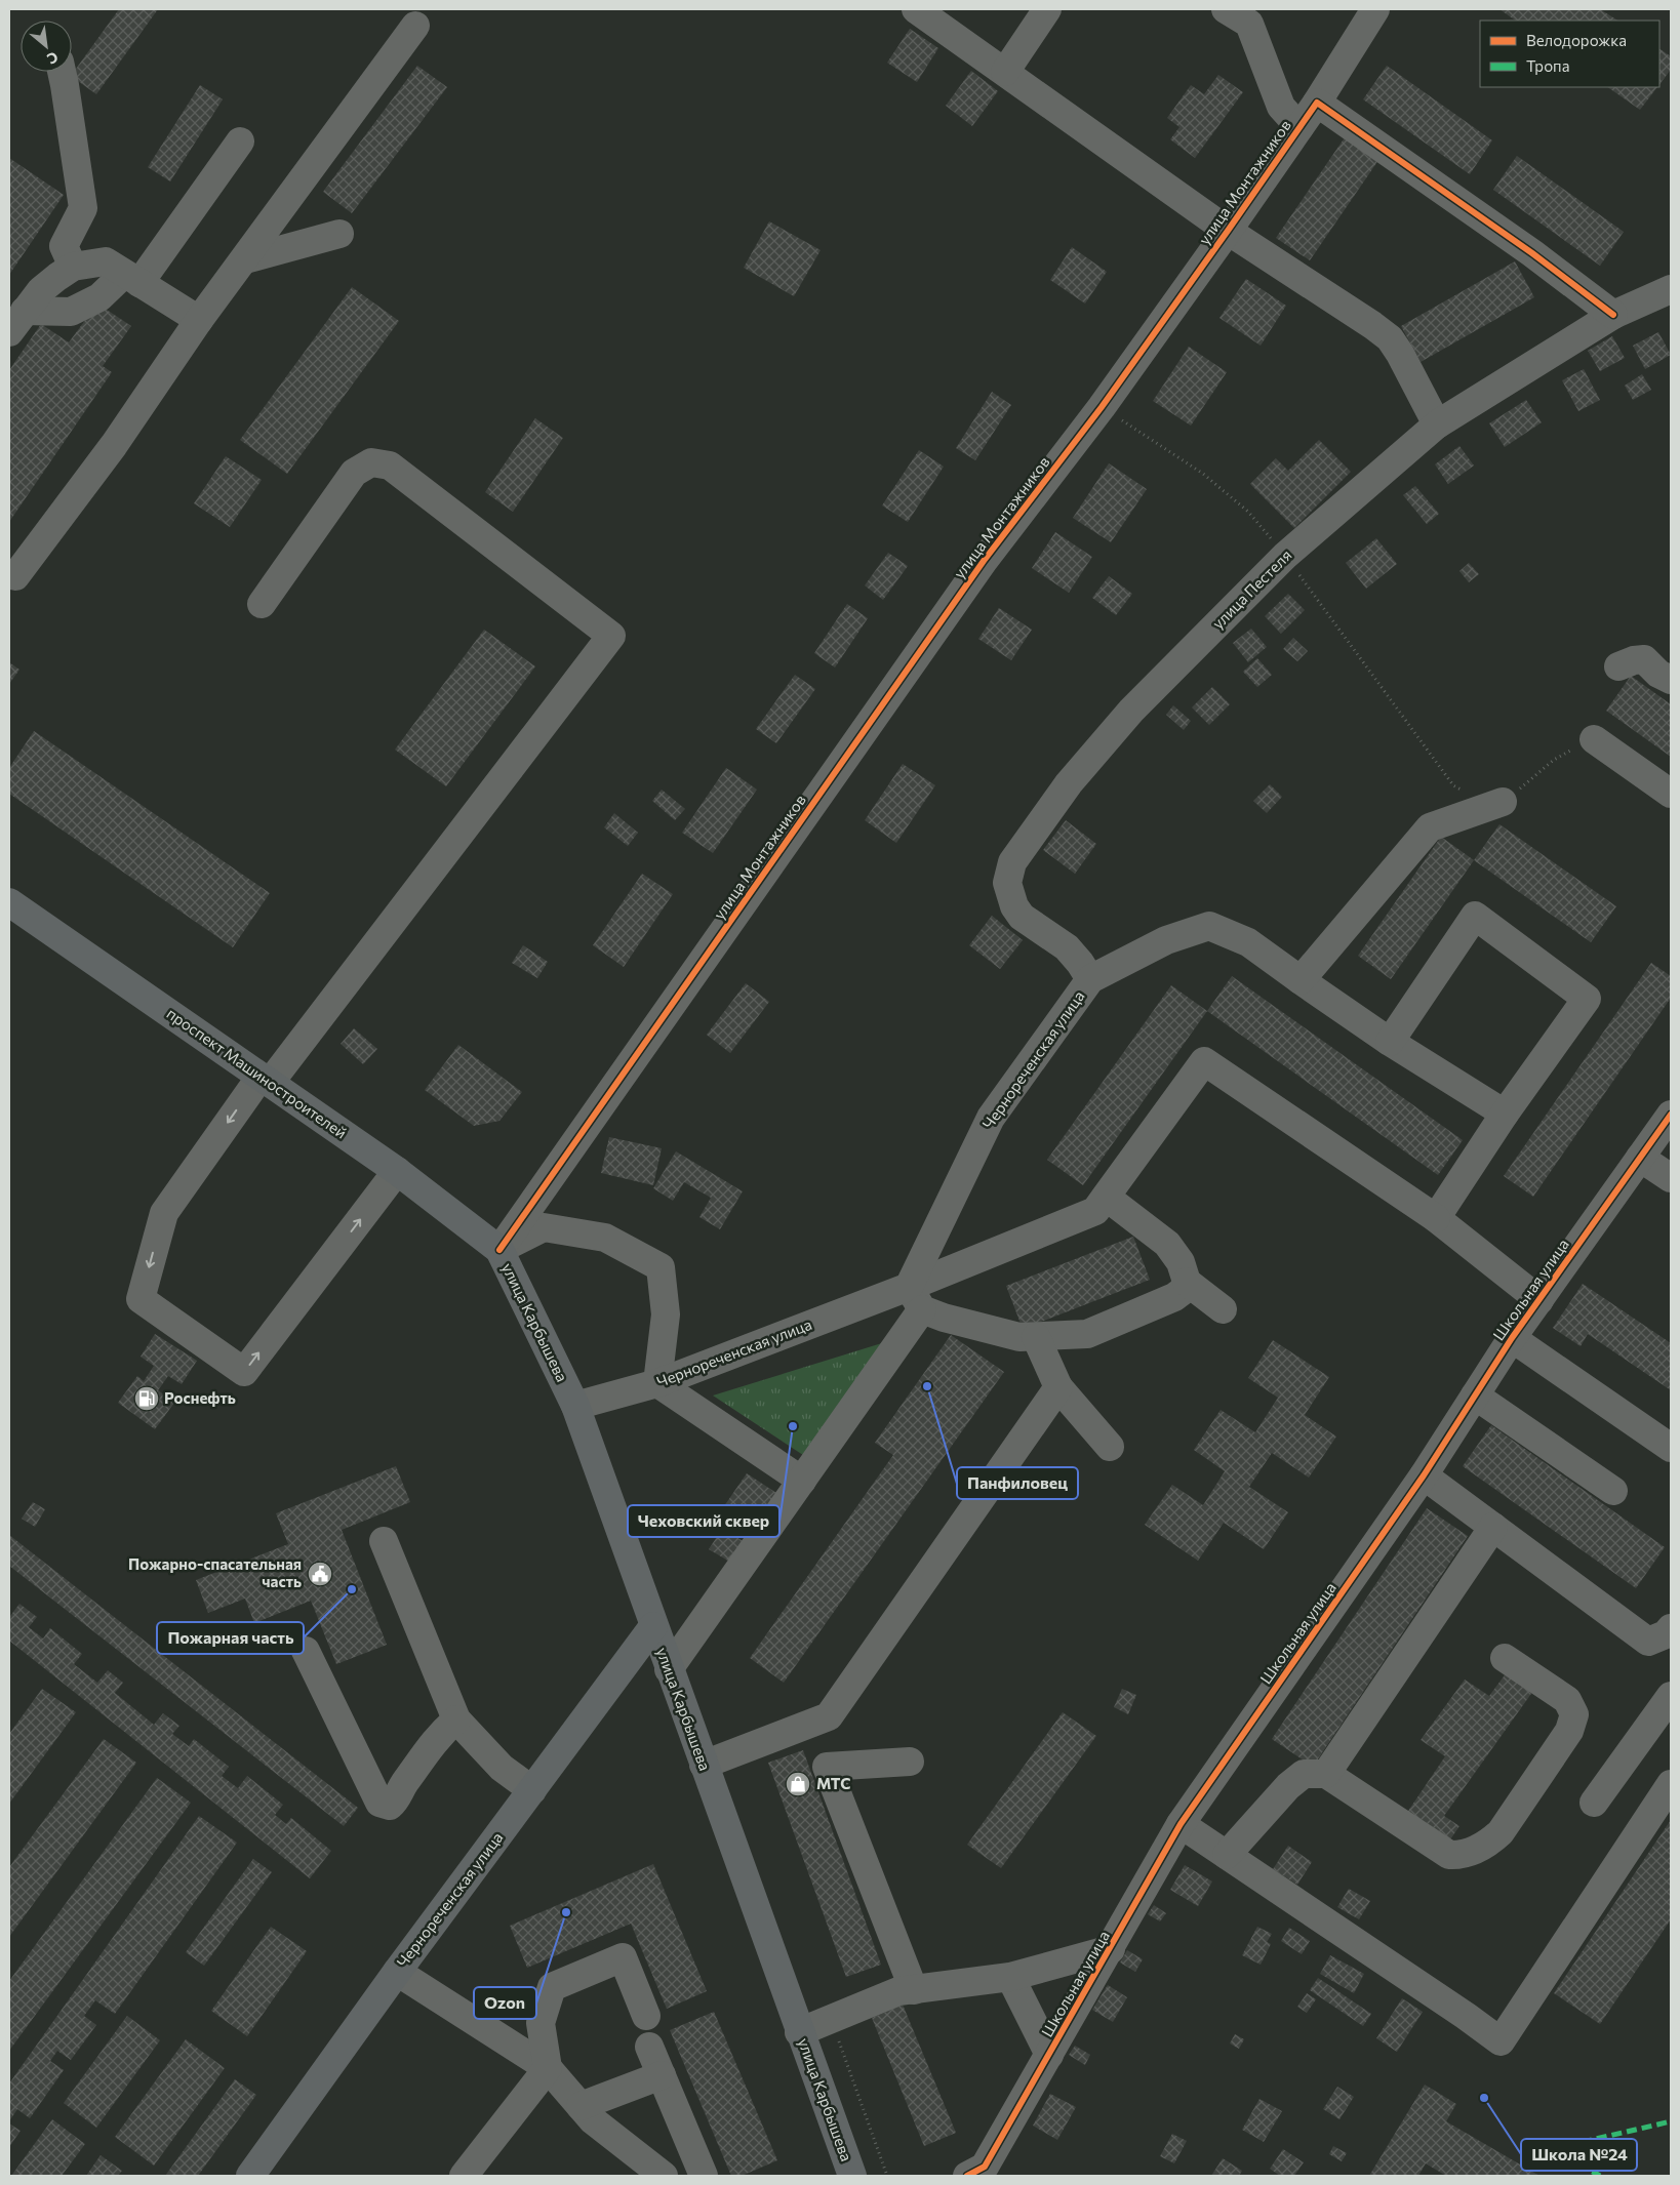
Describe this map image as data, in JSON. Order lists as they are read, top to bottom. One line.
{"streets":{"main road":["Чернореченская улица","проспект Машиностроителей","улица Карбышева"],"street":["улица Монтажников","улица Пестеля","Школьная улица"]},"crossings":[["улица Монтажников","проспект Машиностроителей"],["улица Монтажников","улица Карбышева"],["улица Пестеля","Чернореченская улица"],["Чернореченская улица","улица Карбышева"],["проспект Машиностроителей","улица Карбышева"]],"places":{"other":["Панфиловец","Чеховский сквер","Пожарная часть","Ozon","Школа №24"],"fuel station":["Роснефть"],"public building":["Пожарно-спасательная часть"],"shop":["МТС"]},"legend":["Велодорожка","Тропа"],"north":"bottom right"}
